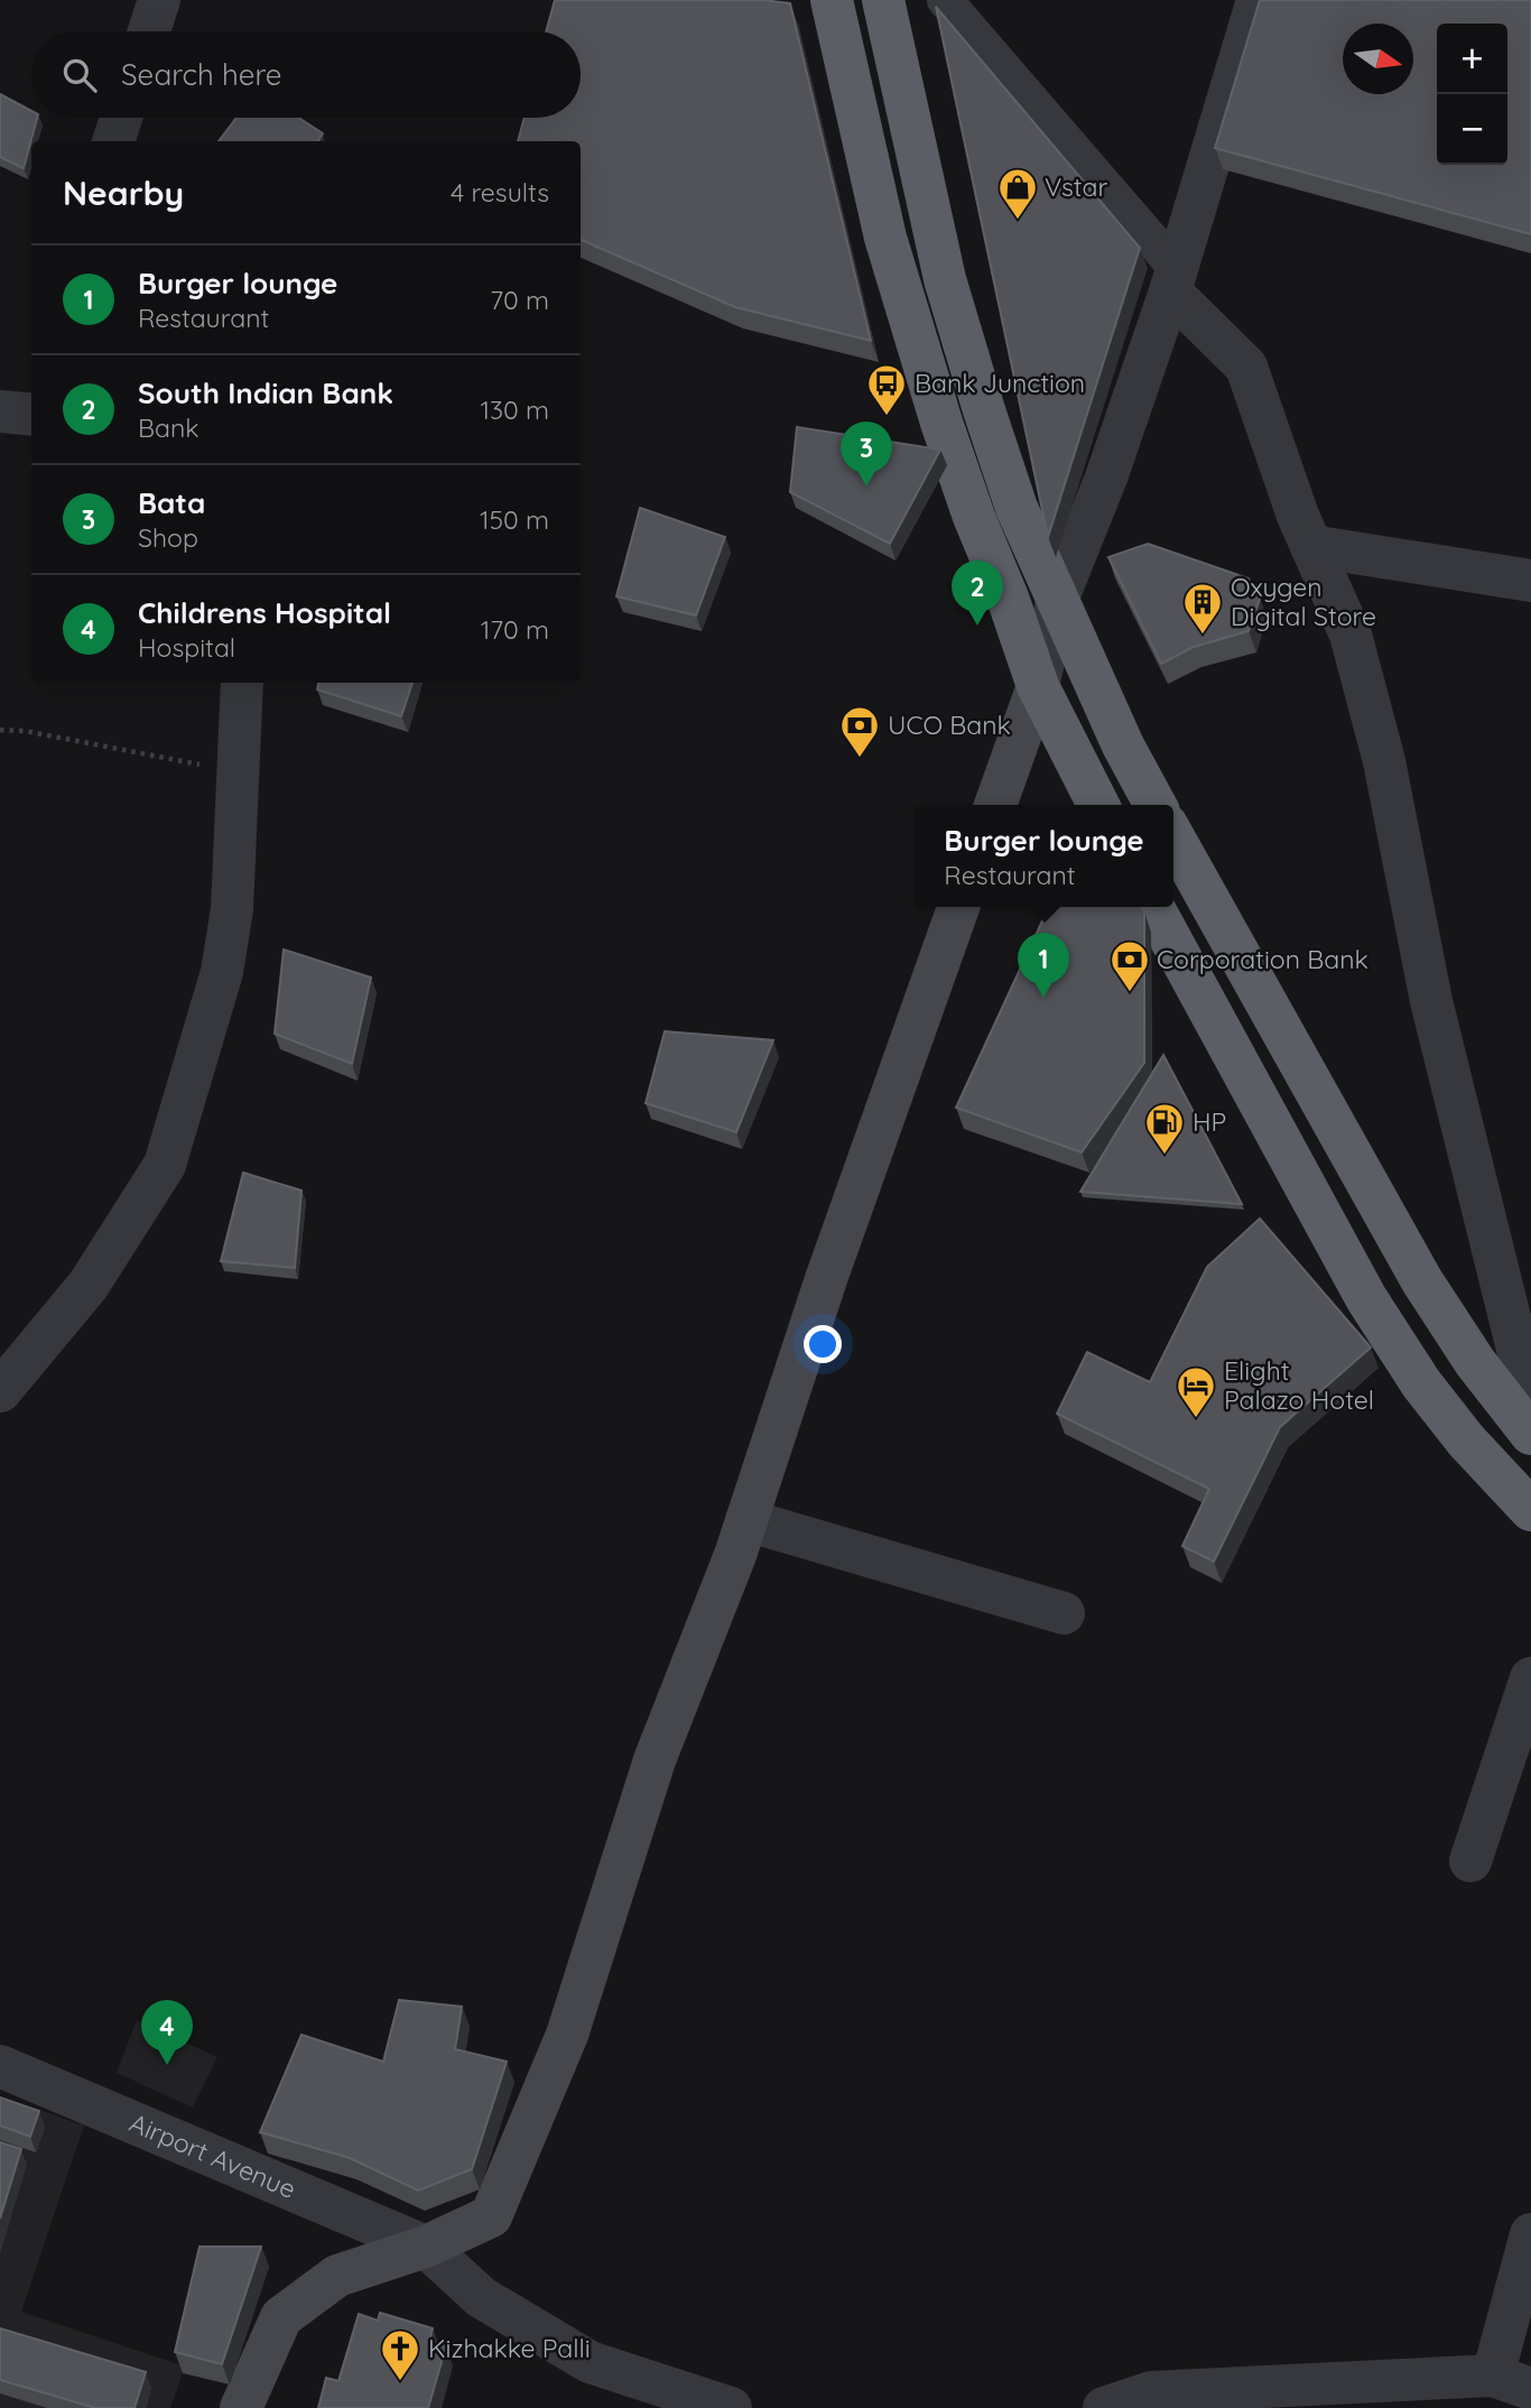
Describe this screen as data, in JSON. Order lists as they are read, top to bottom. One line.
{"streets":{"street":["Airport Avenue"]},"places":{"shop":["Vstar"],"bus stop":["Bank Junction"],"building":["Oxygen Digital Store"],"bank":["UCO Bank","Corporation Bank"],"fuel station":["HP"],"hotel":["Elight Palazo Hotel"],"church":["Kizhakke Palli"]},"north":"right","page":{"map_buttons":["+","−"],"search":"Search here","heading":["Nearby","4 results"],"list":[{"mark":"1","name":"Burger lounge","note":"Restaurant","value":"70 m"},{"mark":"2","name":"South Indian Bank","note":"Bank","value":"130 m"},{"mark":"3","name":"Bata","note":"Shop","value":"150 m"},{"mark":"4","name":"Childrens Hospital","note":"Hospital","value":"170 m"}],"pins":["3","2","1","4"],"popup":["Burger lounge","Restaurant"]}}
